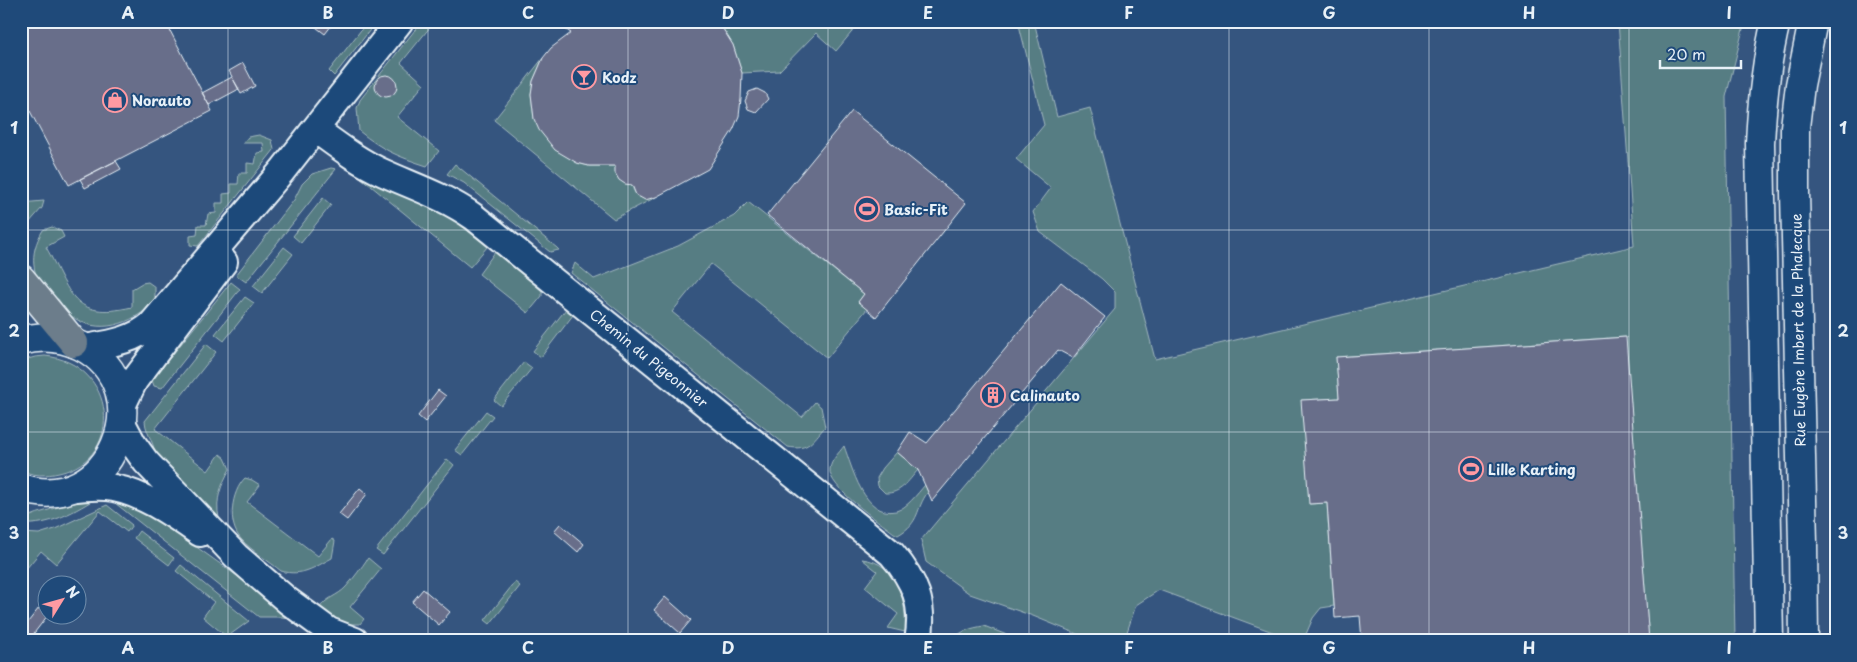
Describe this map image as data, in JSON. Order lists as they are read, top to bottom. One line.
{"streets":{"street":["Rue Eugène Imbert de la Phalecque","Chemin du Pigeonnier"]},"places":{"bar":["Kodz"],"shop":["Norauto"],"sports":["Basic-Fit","Lille Karting"],"building":["Calinauto"]},"scale_bar":"20 m","north":"top right","grid":{"columns":["A","B","C","D","E","F","G","H","I"],"rows":["1","2","3"]}}
